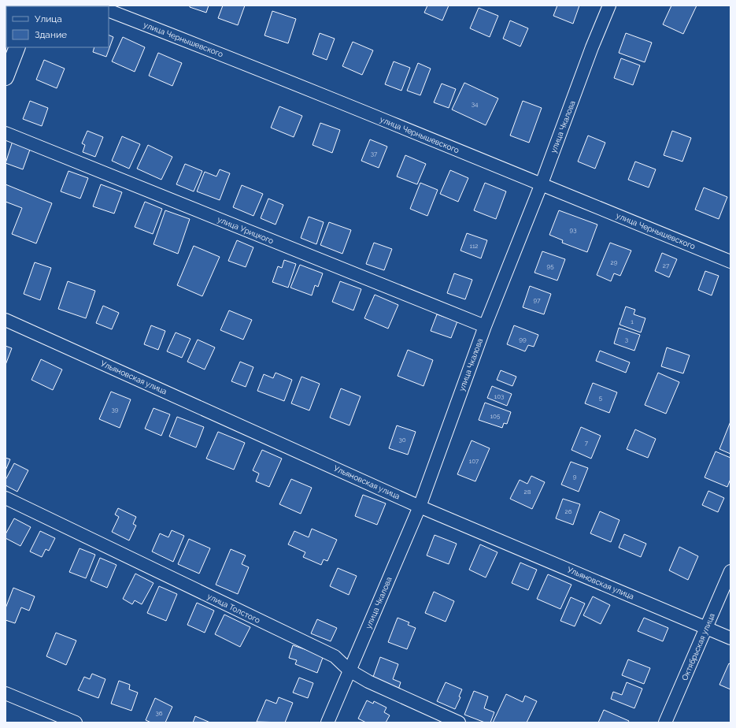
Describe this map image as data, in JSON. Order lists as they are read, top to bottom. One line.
{"streets":{"street":["улица Чернышевского","улица Чкалова","улица Урицкого","Ульяновская улица","улица Толстого","Октябрьская улица"]},"crossings":[["улица Чернышевского","улица Чкалова"],["улица Чкалова","улица Урицкого"],["улица Чкалова","Ульяновская улица"],["улица Чкалова","улица Толстого"],["Ульяновская улица","Октябрьская улица"]],"house_numbers":["34","37","93","112","29","27","95","97","1","99","3","103","5","39","105","30","7","107","9","28","26","36"],"legend":["Улица","Здание"]}
